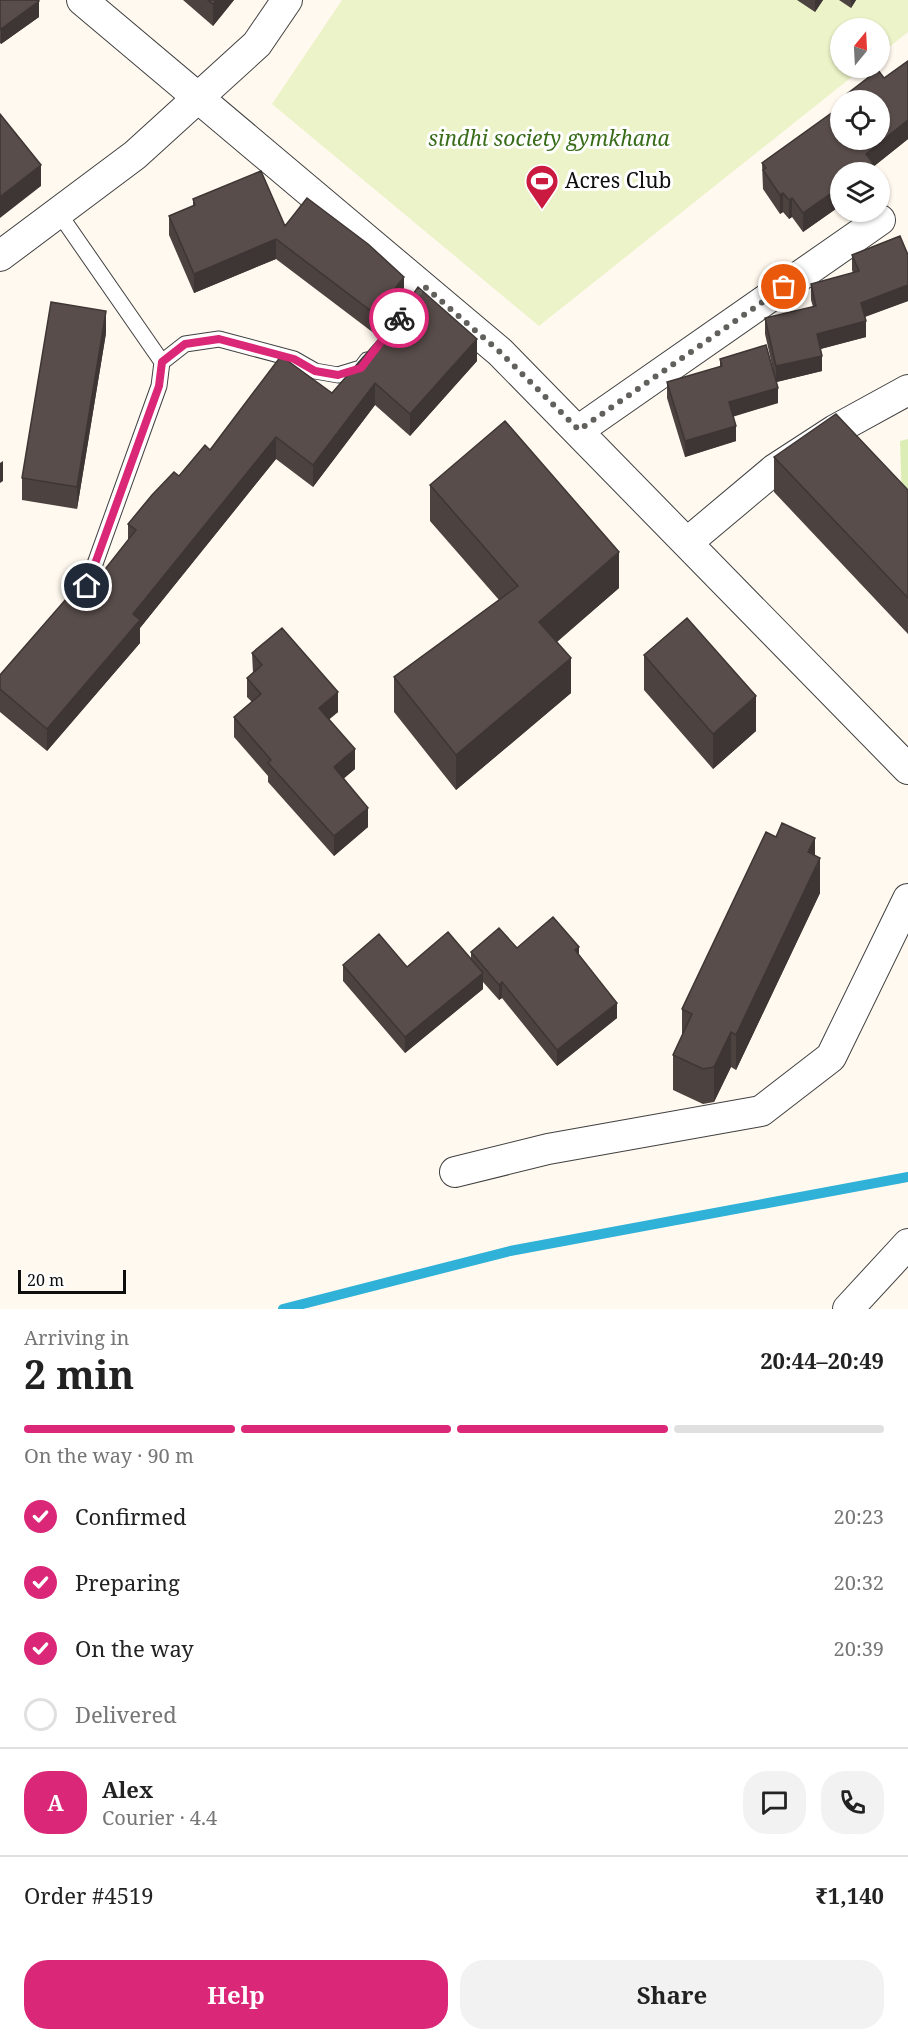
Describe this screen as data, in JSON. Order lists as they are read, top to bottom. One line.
{"parks":["sindhi society gymkhana"],"places":{"sports":["Acres Club"]},"scale_bar":"20 m","north":"top","page":{"scale":"20 m","heading":["2 min","Arriving in","20:44–20:49"],"panel":["Alex","Courier · 4.4","Order #4519","₹1,140"],"bar":"On the way · 90 m","list":[["Confirmed","20:23"],["Preparing","20:32"],["On the way","20:39"],"Delivered"],"round":"A","buttons":["Help","Share"]}}
